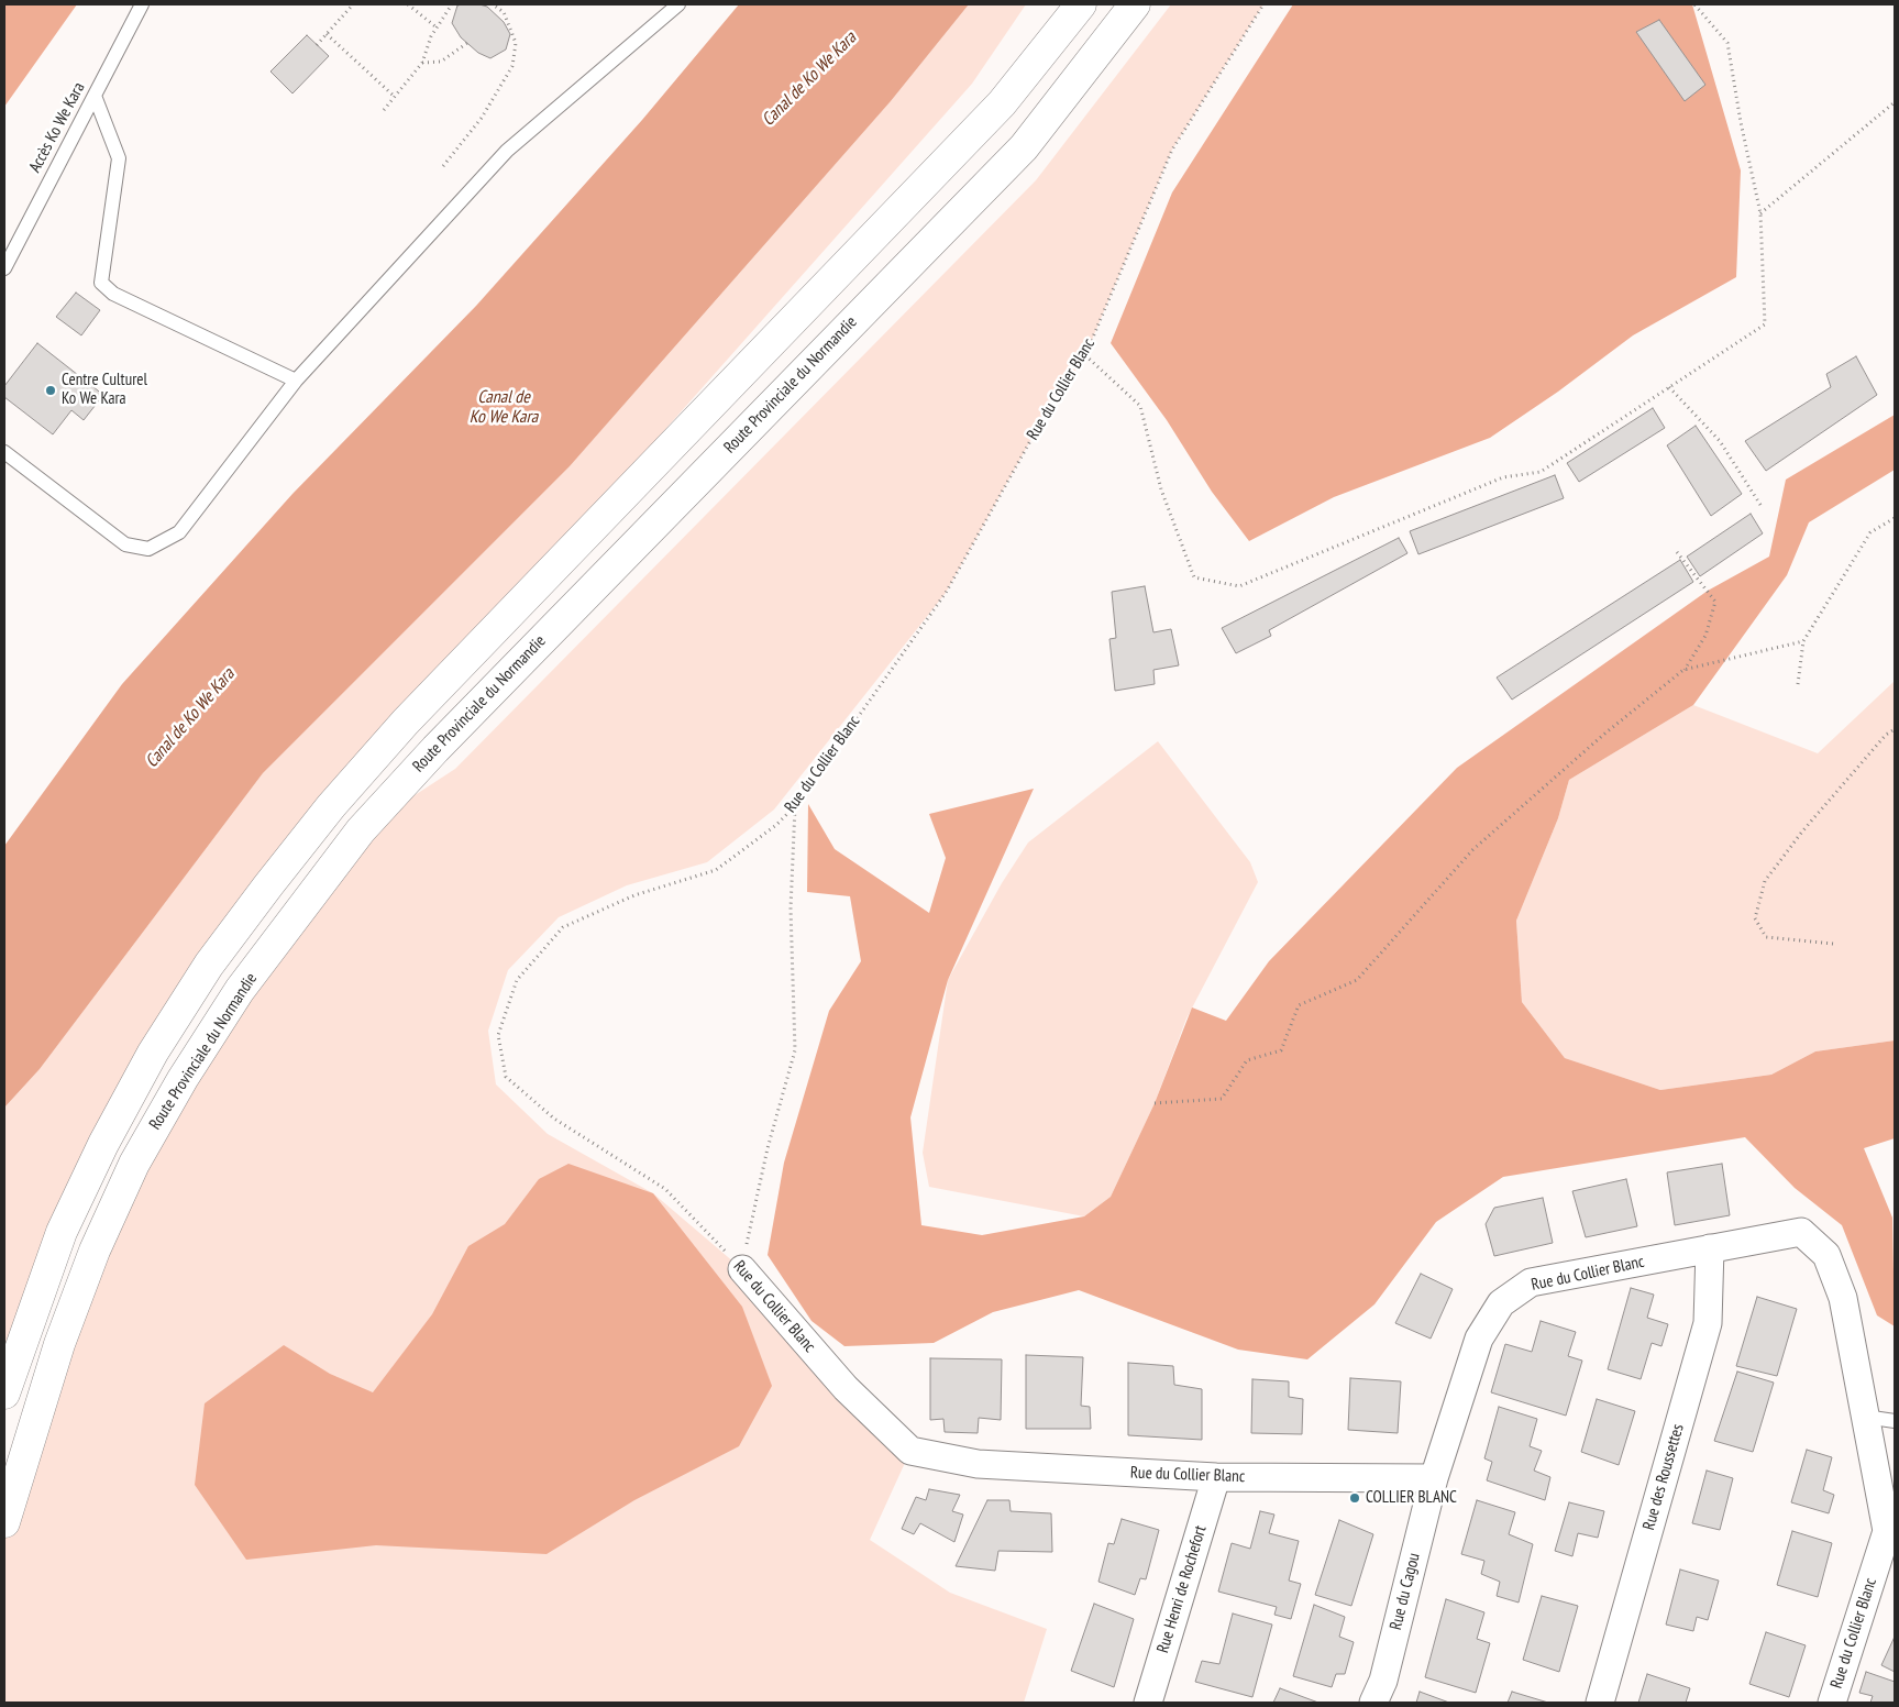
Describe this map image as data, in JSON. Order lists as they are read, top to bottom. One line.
{"streets":{"highway":["Route Provinciale du Normandie"],"street":["Rue du Collier Blanc","Rue des Roussettes","Rue Henri de Rochefort","Rue du Cagou"],"lane":["Accès Ko We Kara"]},"crossings":[["Rue du Collier Blanc","Rue des Roussettes"],["Rue du Collier Blanc","Rue Henri de Rochefort"],["Rue du Collier Blanc","Rue du Cagou"]],"water":["Canal de Ko We Kara"],"places":["Centre Culturel Ko We Kara","COLLIER BLANC"]}
